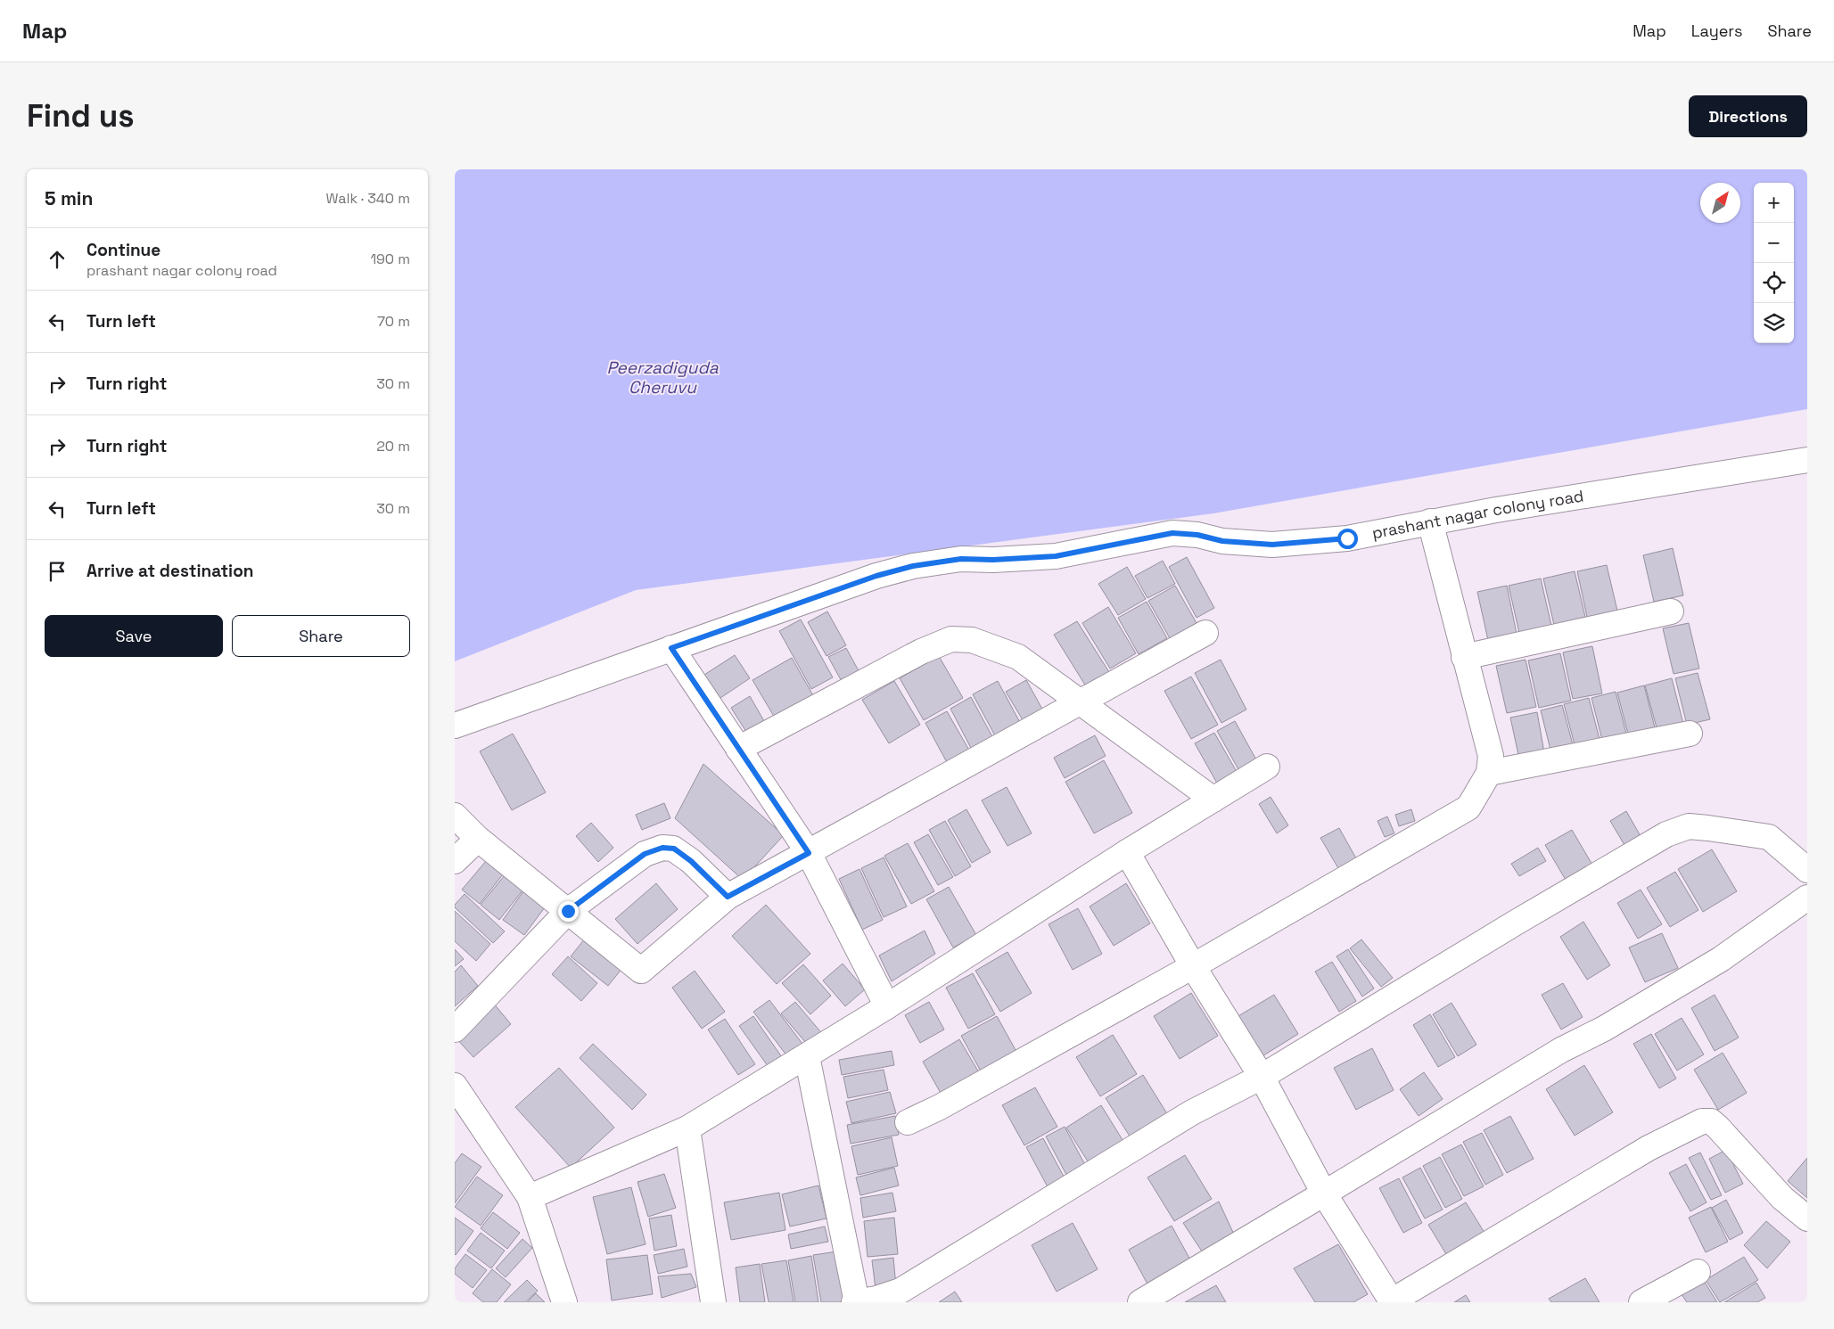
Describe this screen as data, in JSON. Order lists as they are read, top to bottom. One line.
{"streets":{"street":["prashant nagar colony road"]},"water":["Peerzadiguda Cheruvu"],"north":"top right","page":{"header":"Map","nav":["Map","Layers","Share"],"buttons":["Directions",["Save","Share"]],"title":"Find us","heading":["5 min","Walk · 340 m"],"map_buttons":["+","−"],"list":[["Continue","prashant nagar colony road","190 m"],["Turn left","70 m"],["Turn right","30 m"],["Turn right","20 m"],["Turn left","30 m"],"Arrive at destination"]}}
